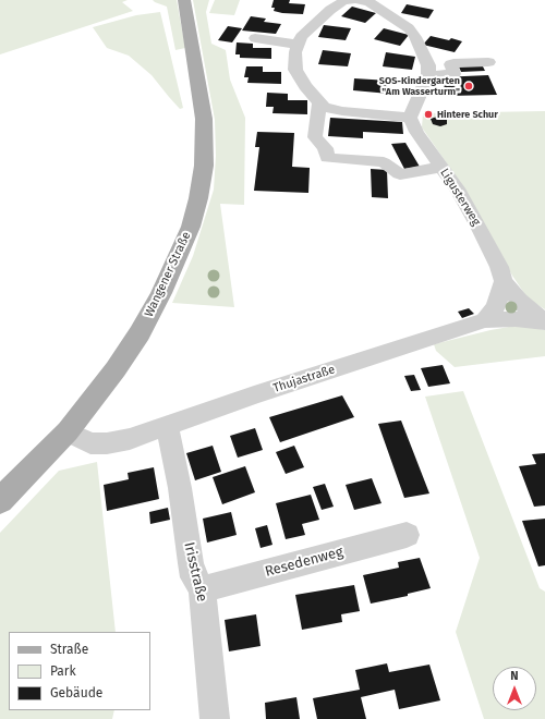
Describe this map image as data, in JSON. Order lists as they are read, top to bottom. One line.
{"streets":{"main road":["Wangener Straße"],"street":["Ligusterweg","Thujastraße","Resedenweg","Irisstraße"]},"crossings":[["Ligusterweg","Thujastraße"],["Wangener Straße","Thujastraße"],["Thujastraße","Irisstraße"],["Resedenweg","Irisstraße"]],"places":["SOS-Kindergarten \"Am Wasserturm\"","Hintere Schur"],"legend":["Straße","Park","Gebäude"],"north":"top"}
